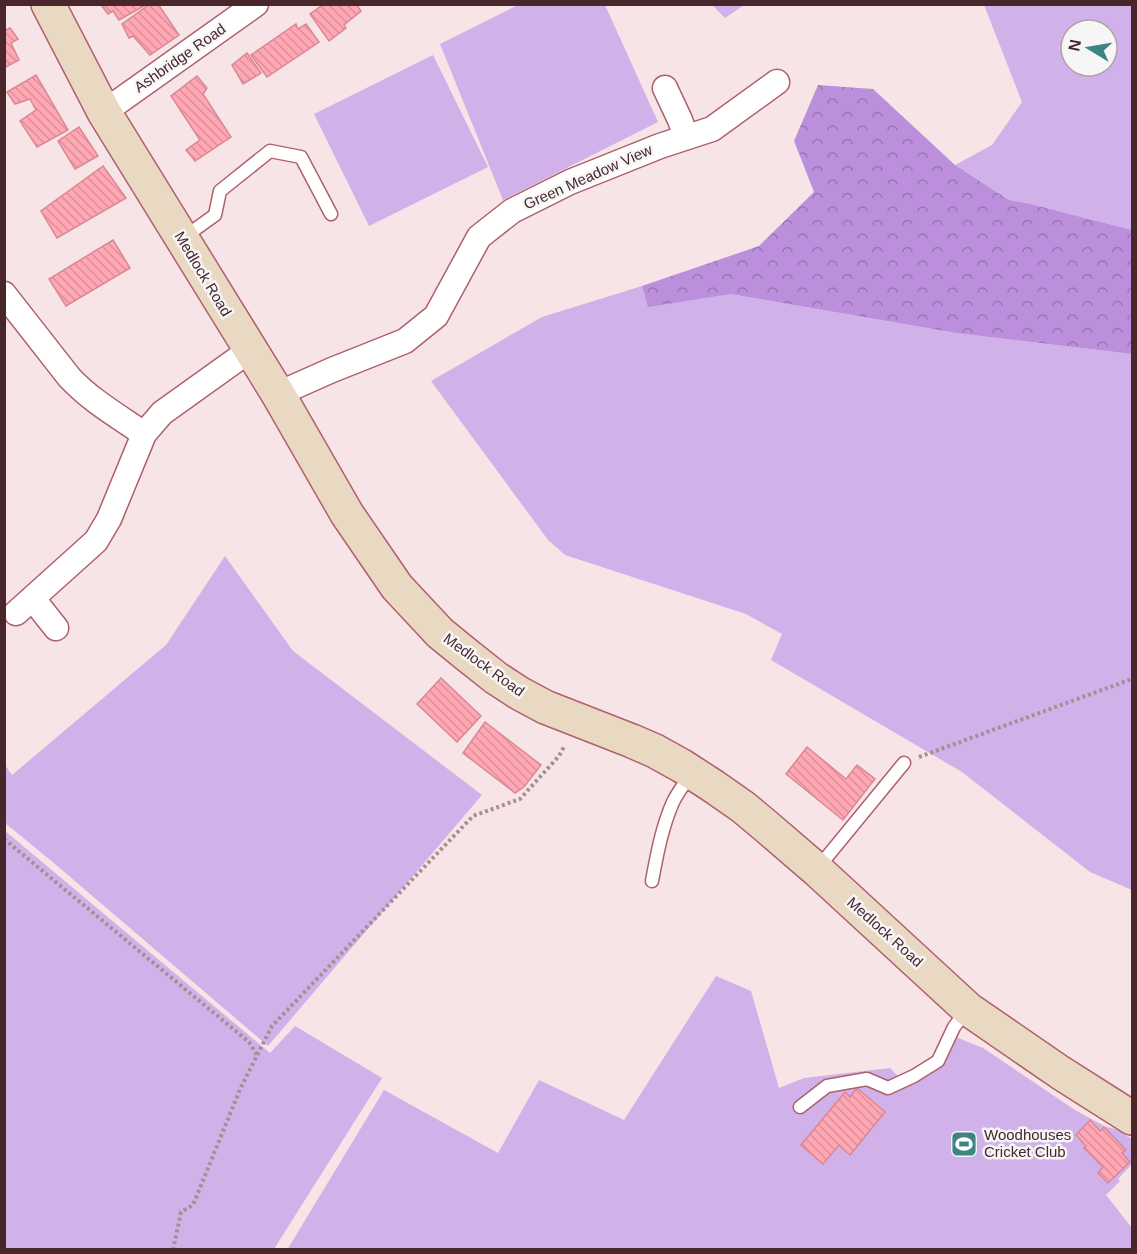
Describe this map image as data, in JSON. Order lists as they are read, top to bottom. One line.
{"streets":{"street":["Ashbridge Road","Green Meadow View","Medlock Road"]},"crossings":[["Ashbridge Road","Medlock Road"],["Green Meadow View","Medlock Road"]],"places":{"sports":["Woodhouses Cricket Club"]},"north":"left"}
